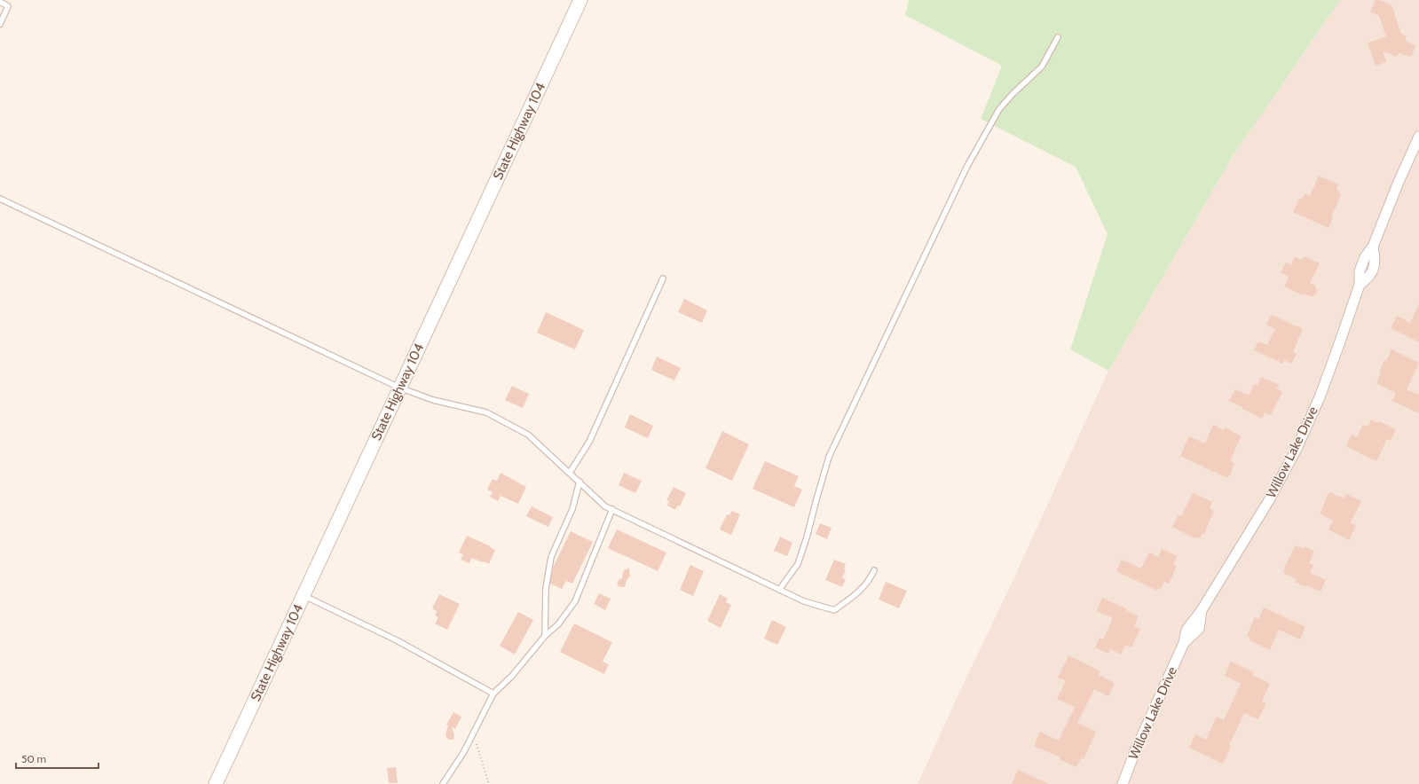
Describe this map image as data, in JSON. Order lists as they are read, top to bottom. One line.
{"streets":{"main road":["State Highway 104"],"street":["Willow Lake Drive"]},"scale_bar":"50 m"}
